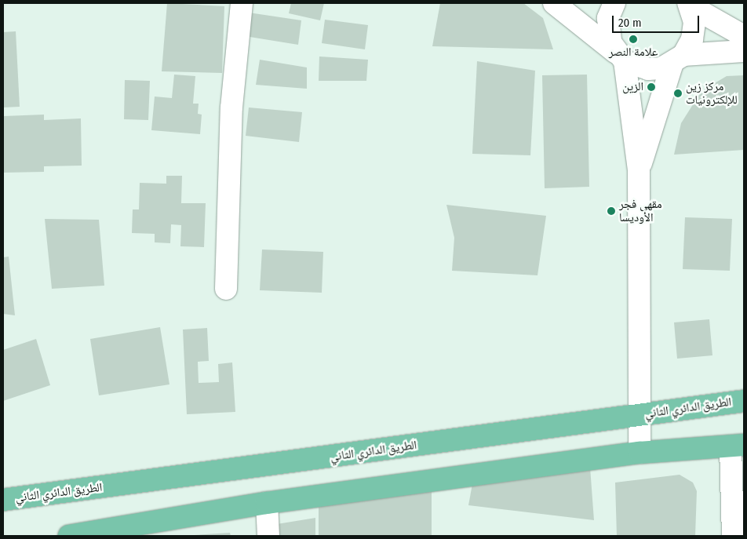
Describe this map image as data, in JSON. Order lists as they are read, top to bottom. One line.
{"streets":{"main road":["الطريق الدائري الثاني"]},"places":["علامة النصر","الزين","مركز زين للإلكترونيات","مقهى فجر الأوديسا"],"scale_bar":"20 m"}
